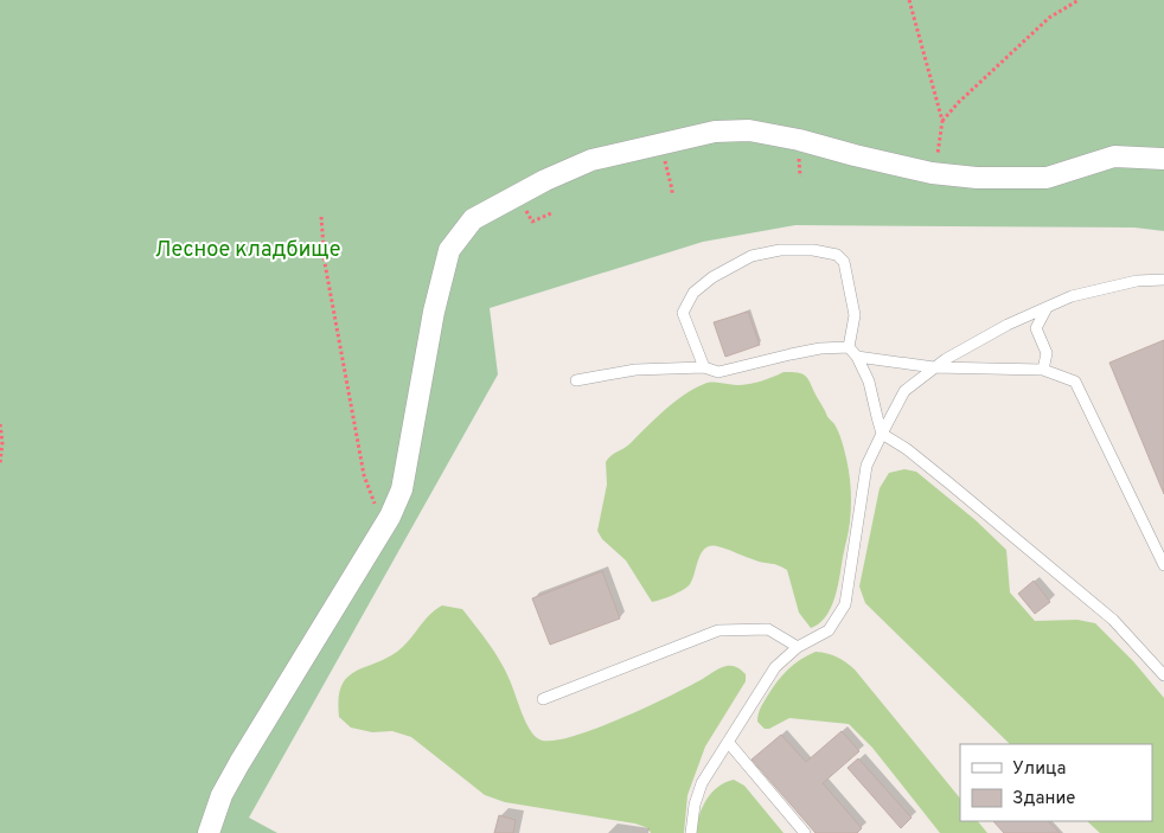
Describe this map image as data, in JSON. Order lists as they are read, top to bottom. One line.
{"parks":["Лесное кладбище"],"legend":["Улица","Здание"]}
